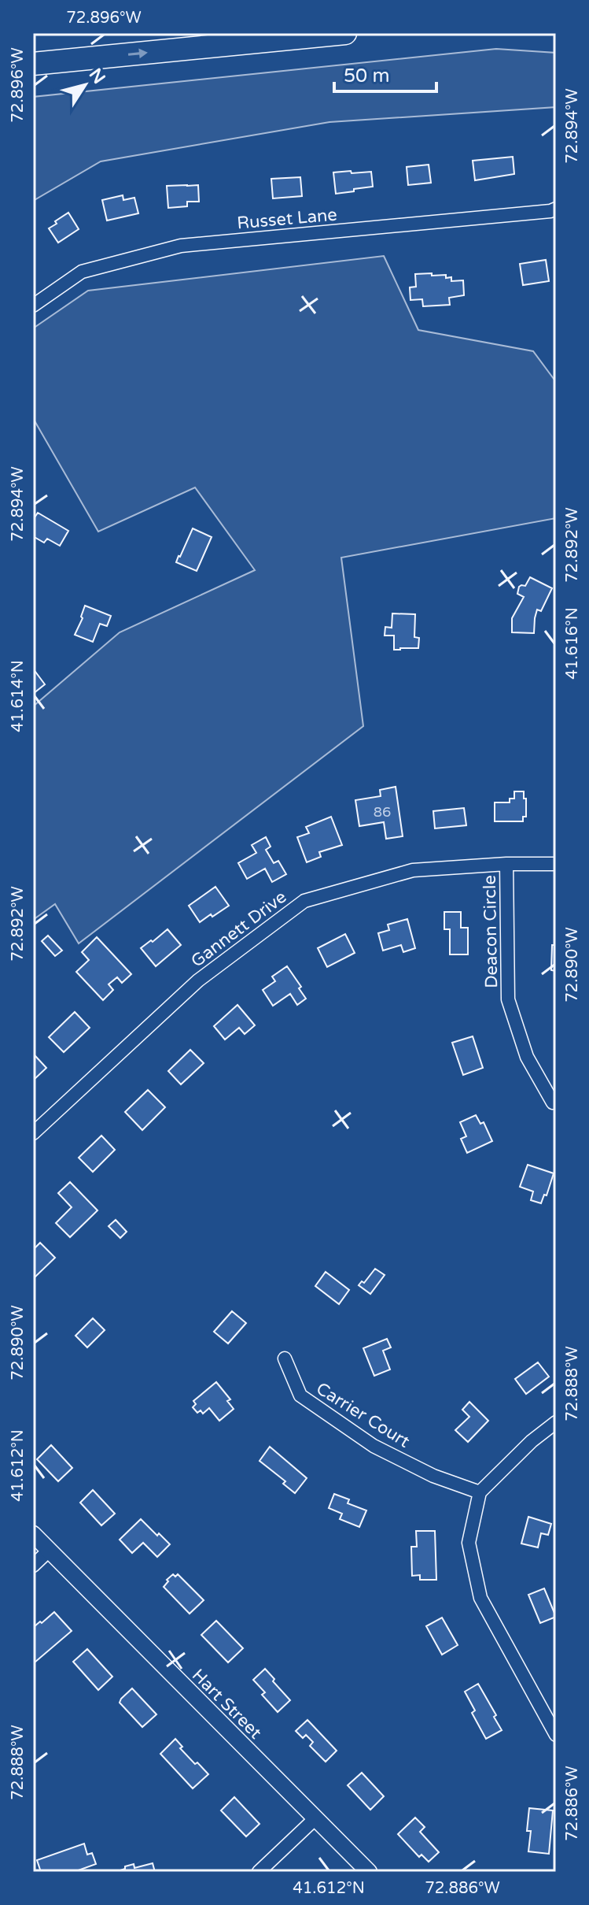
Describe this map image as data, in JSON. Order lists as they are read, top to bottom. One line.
{"streets":{"street":["Russet Lane","Gannett Drive","Deacon Circle","Carrier Court","Hart Street"]},"crossings":[["Gannett Drive","Deacon Circle"]],"house_numbers":["86"],"scale_bar":"50 m","north":"top right","coordinates":["72.896°W","72.894°W","72.892°W","41.616°N","41.614°N","72.890°W","72.888°W","41.612°N","72.886°W"]}
